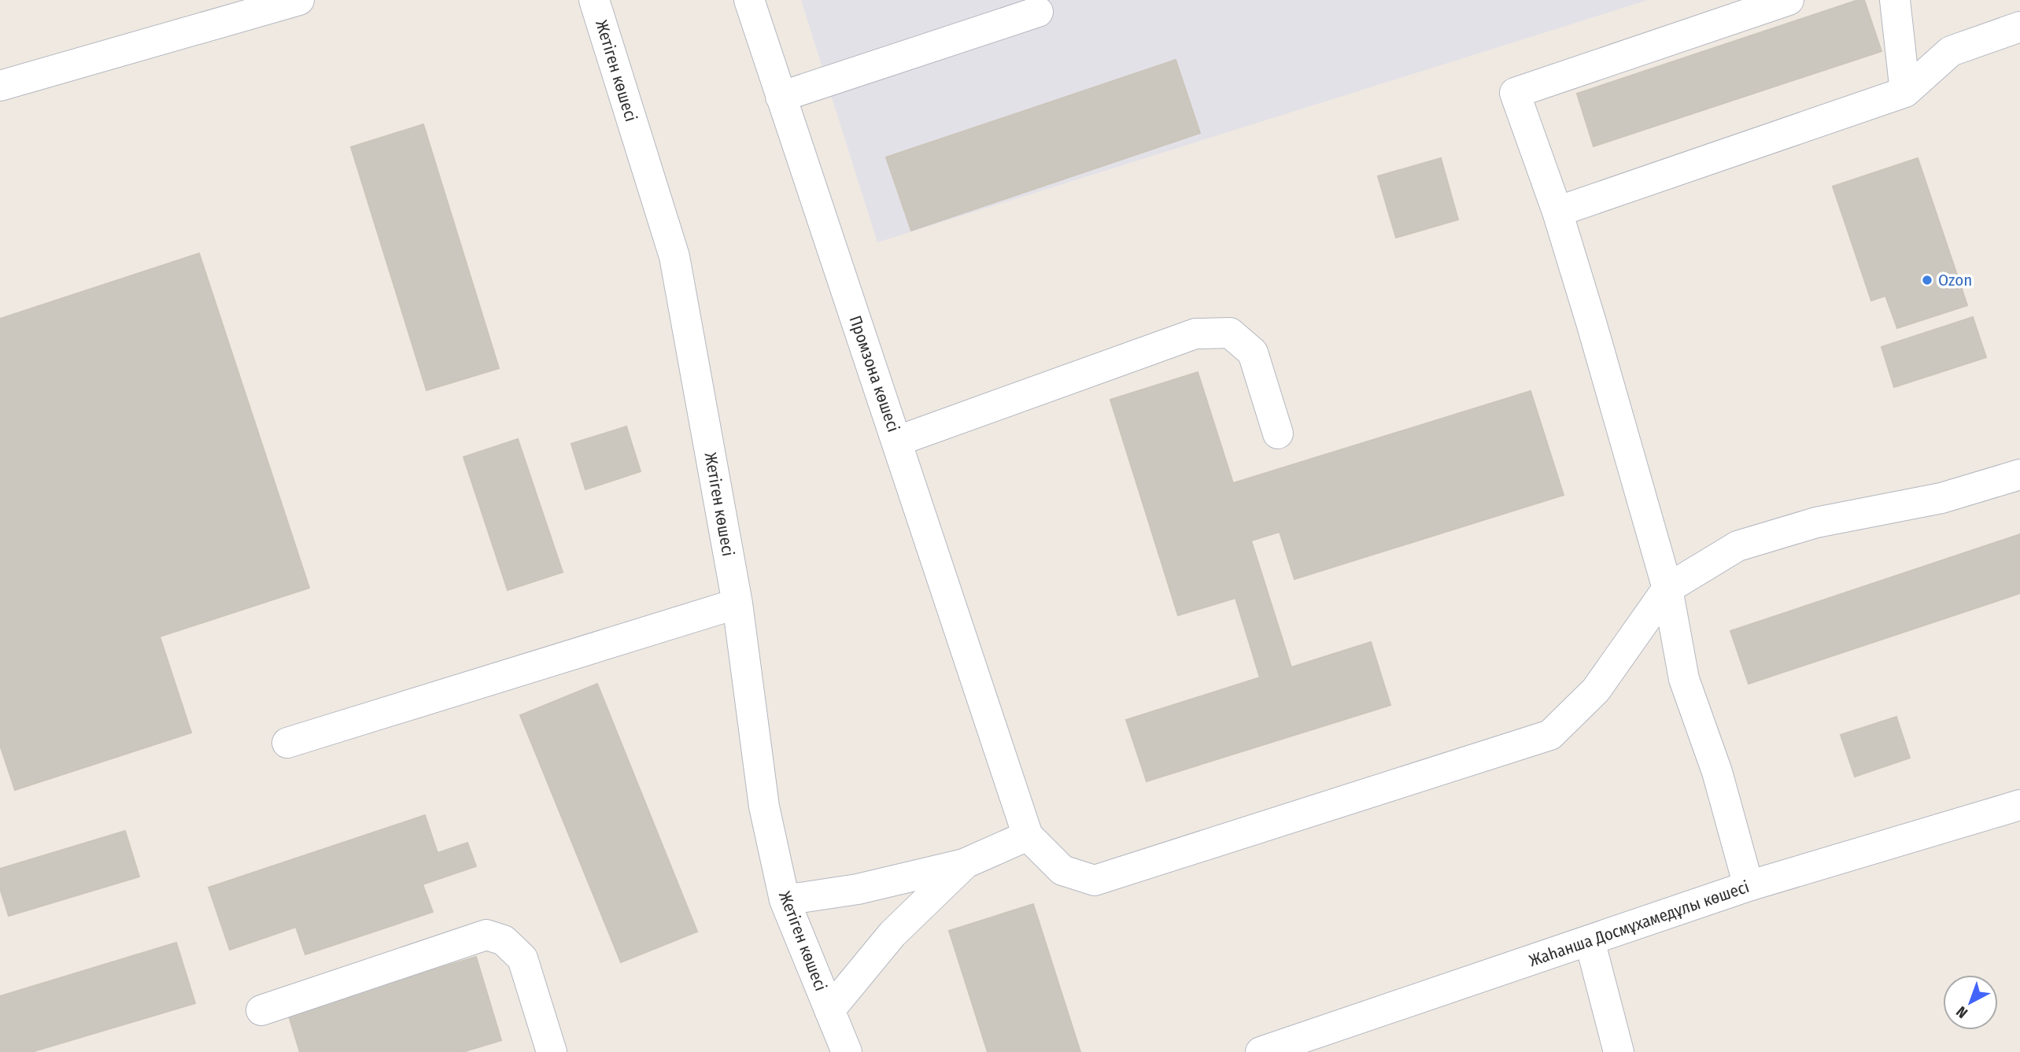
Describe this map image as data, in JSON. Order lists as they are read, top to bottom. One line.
{"streets":{"street":["Жетіген көшесі","Промзона көшесі","Жаһанша Досмұхамедұлы көшесі"]},"crossings":[["Жетіген көшесі","Промзона көшесі"]],"places":["Ozon"],"north":"bottom left"}
